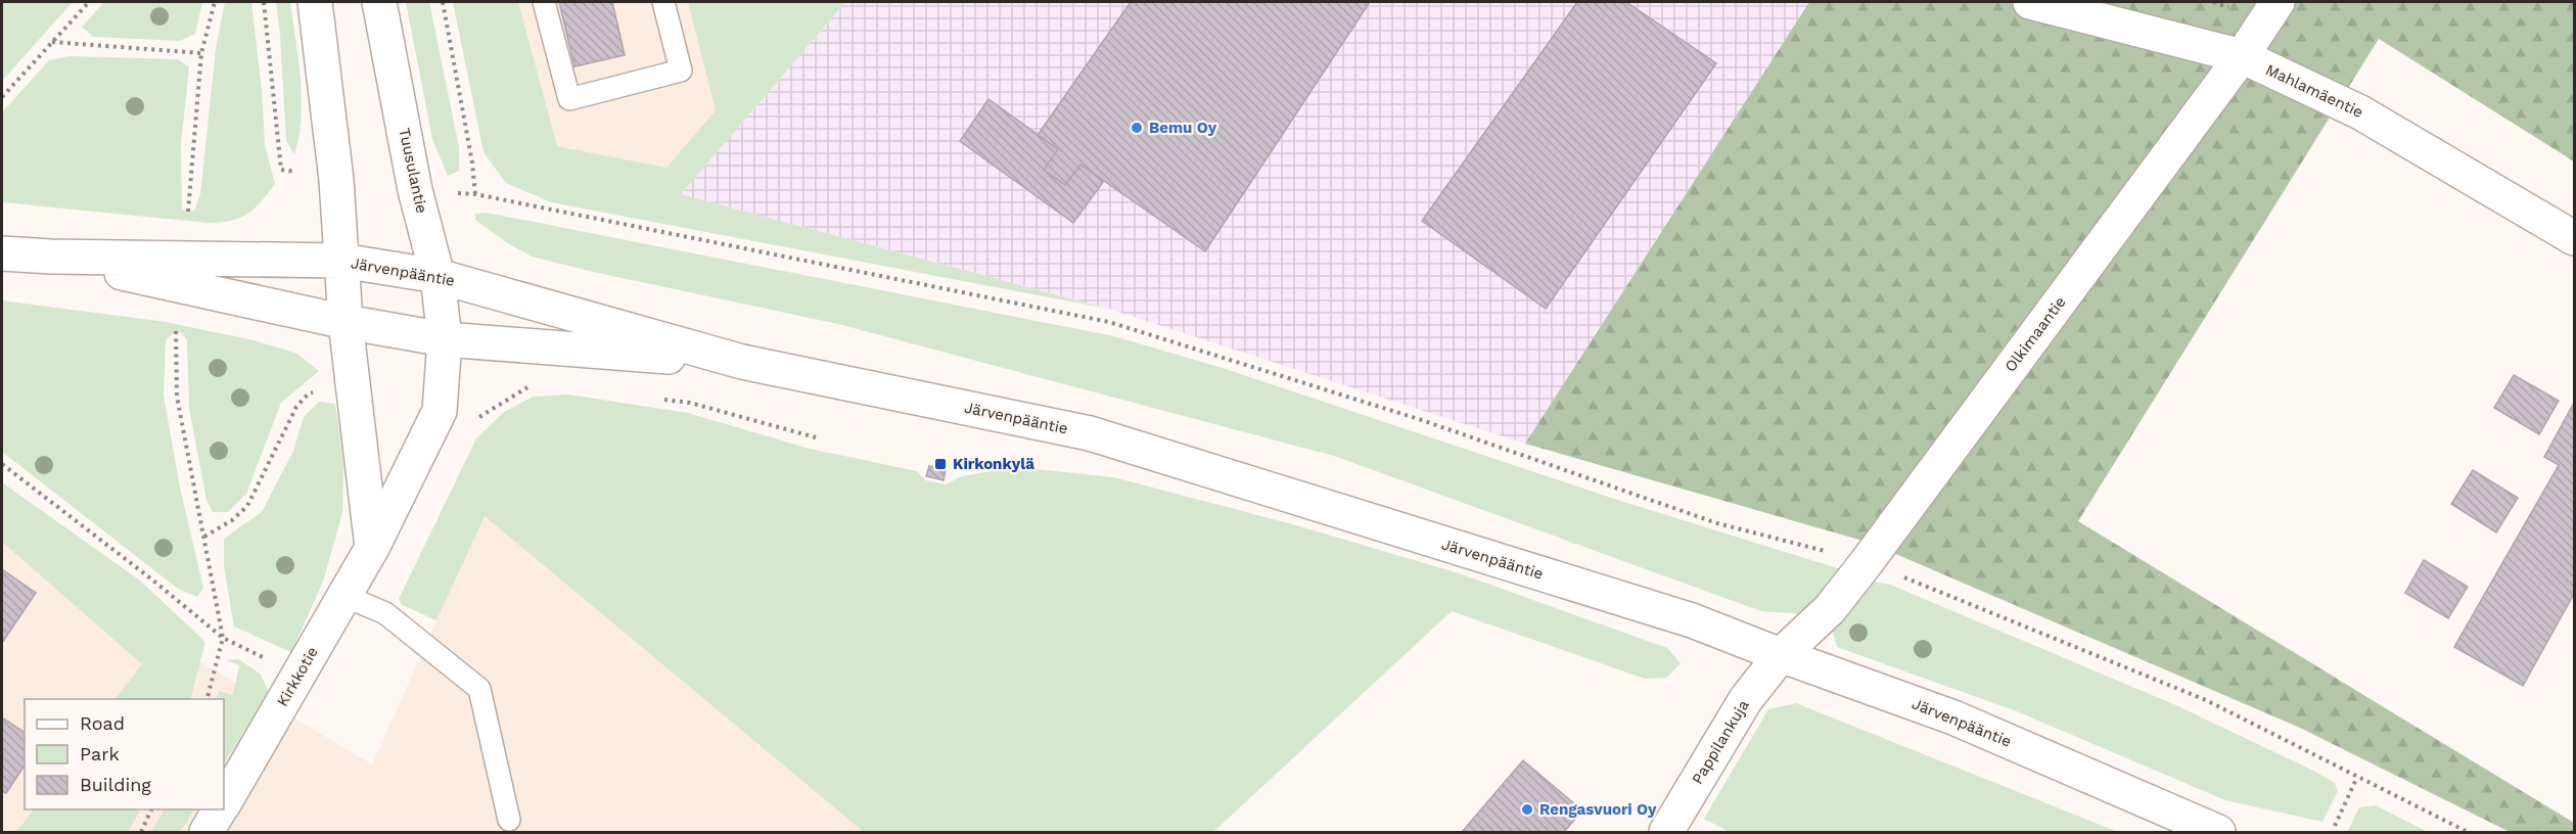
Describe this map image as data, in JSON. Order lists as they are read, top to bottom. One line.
{"streets":{"main road":["Mahlamäentie","Tuusulantie","Järvenpääntie","Olkimaantie","Kirkkotie","Pappilankuja"]},"crossings":[["Mahlamäentie","Olkimaantie"],["Tuusulantie","Järvenpääntie"],["Tuusulantie","Kirkkotie"],["Järvenpääntie","Olkimaantie"],["Järvenpääntie","Kirkkotie"],["Järvenpääntie","Pappilankuja"],["Olkimaantie","Pappilankuja"]],"places":{"other":["Bemu Oy","Rengasvuori Oy"],"transit":["Kirkonkylä"]},"legend":["Road","Park","Building"]}
